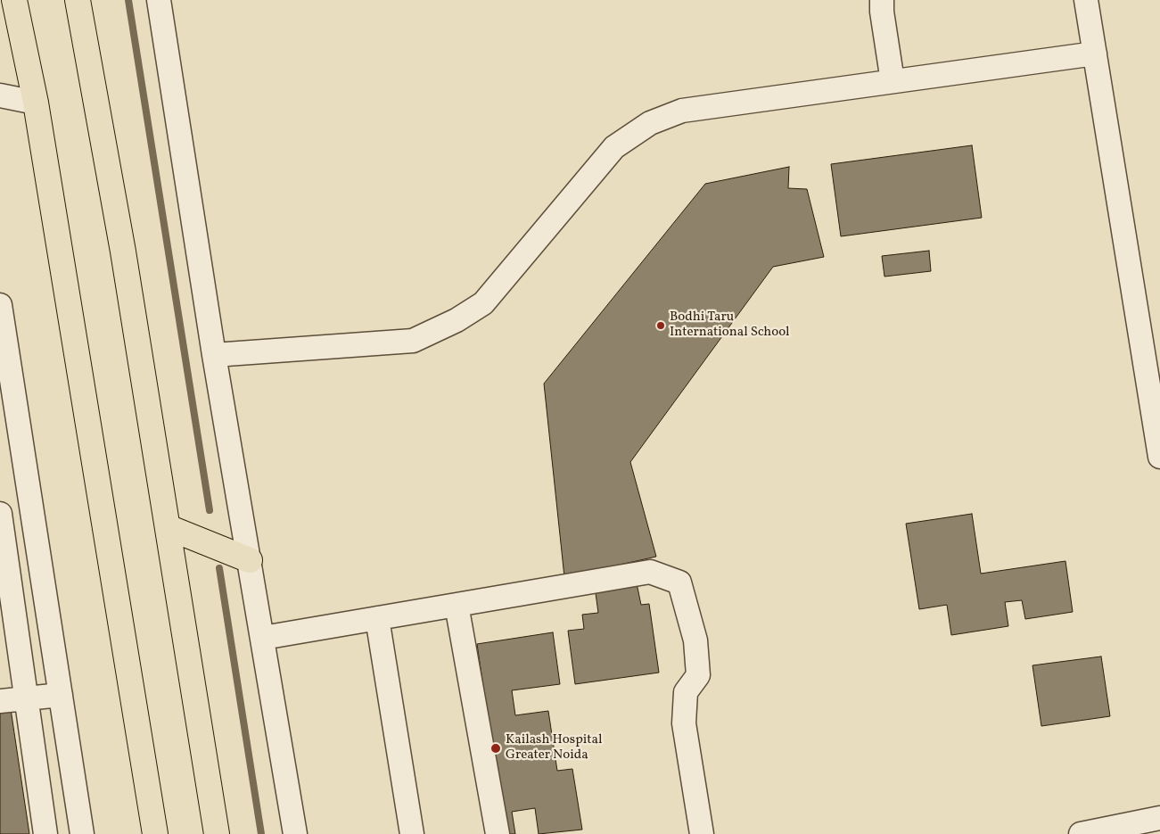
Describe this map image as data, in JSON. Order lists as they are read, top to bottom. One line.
{"places":["Bodhi Taru International School","Kailash Hospital Greater Noida"]}
